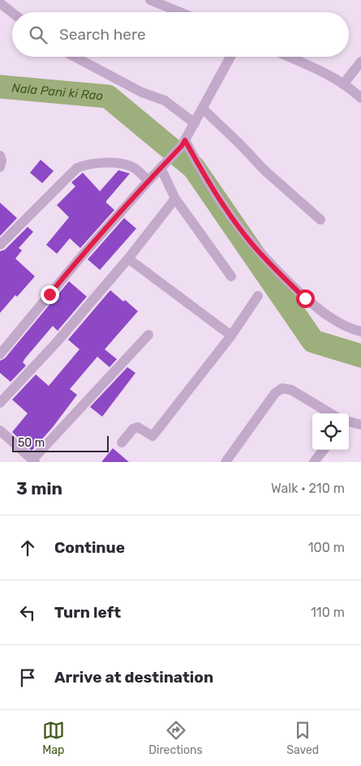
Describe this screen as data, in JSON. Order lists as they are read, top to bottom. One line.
{"water":["Nala Pani ki Rao"],"scale_bar":"50 m","page":{"search":"Search here","scale":"50 m","heading":["3 min","Walk · 210 m"],"list":[["Continue","100 m"],["Turn left","110 m"],"Arrive at destination"],"nav":["Map","Directions","Saved"]}}
